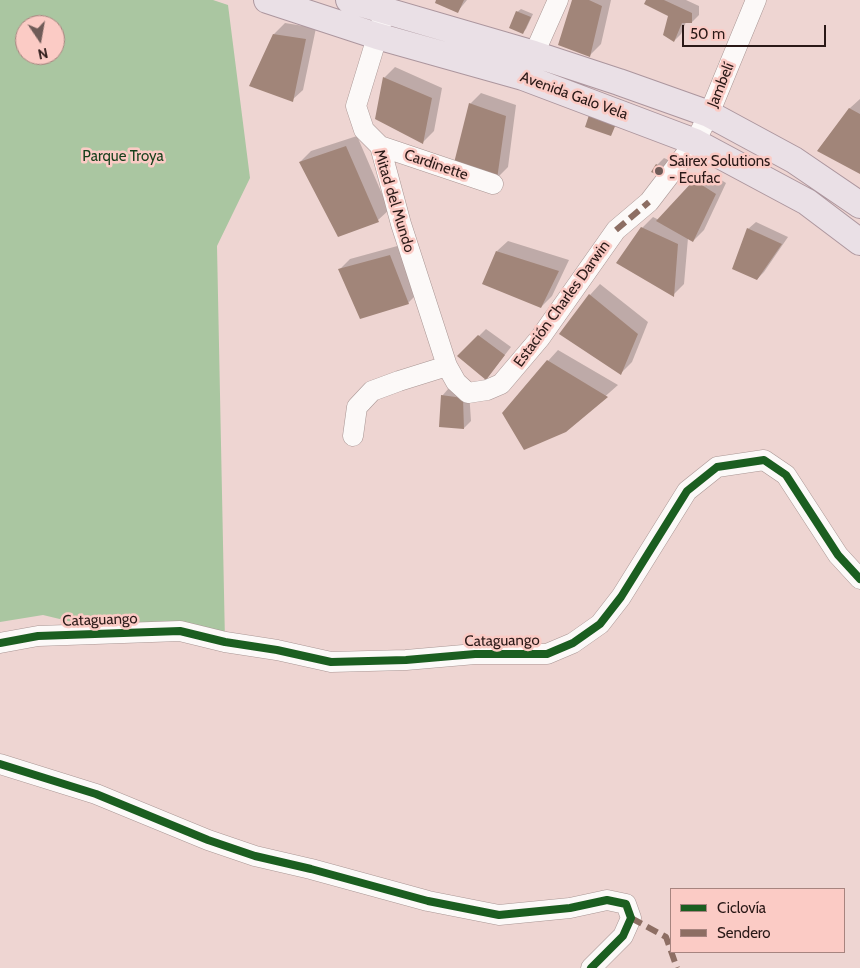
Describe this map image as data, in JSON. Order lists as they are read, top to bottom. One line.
{"streets":{"main road":["Avenida Galo Vela"],"street":["Jambelí","Cardinette","Mitad del Mundo","Estación Charles Darwin","Cataguango"]},"crossings":[["Jambelí","Avenida Galo Vela"],["Jambelí","Estación Charles Darwin"],["Avenida Galo Vela","Mitad del Mundo"],["Avenida Galo Vela","Estación Charles Darwin"],["Cardinette","Mitad del Mundo"],["Mitad del Mundo","Estación Charles Darwin"]],"parks":["Parque Troya"],"places":["Sairex Solutions - Ecufac"],"legend":["Ciclovía","Sendero"],"scale_bar":"50 m","north":"bottom"}
